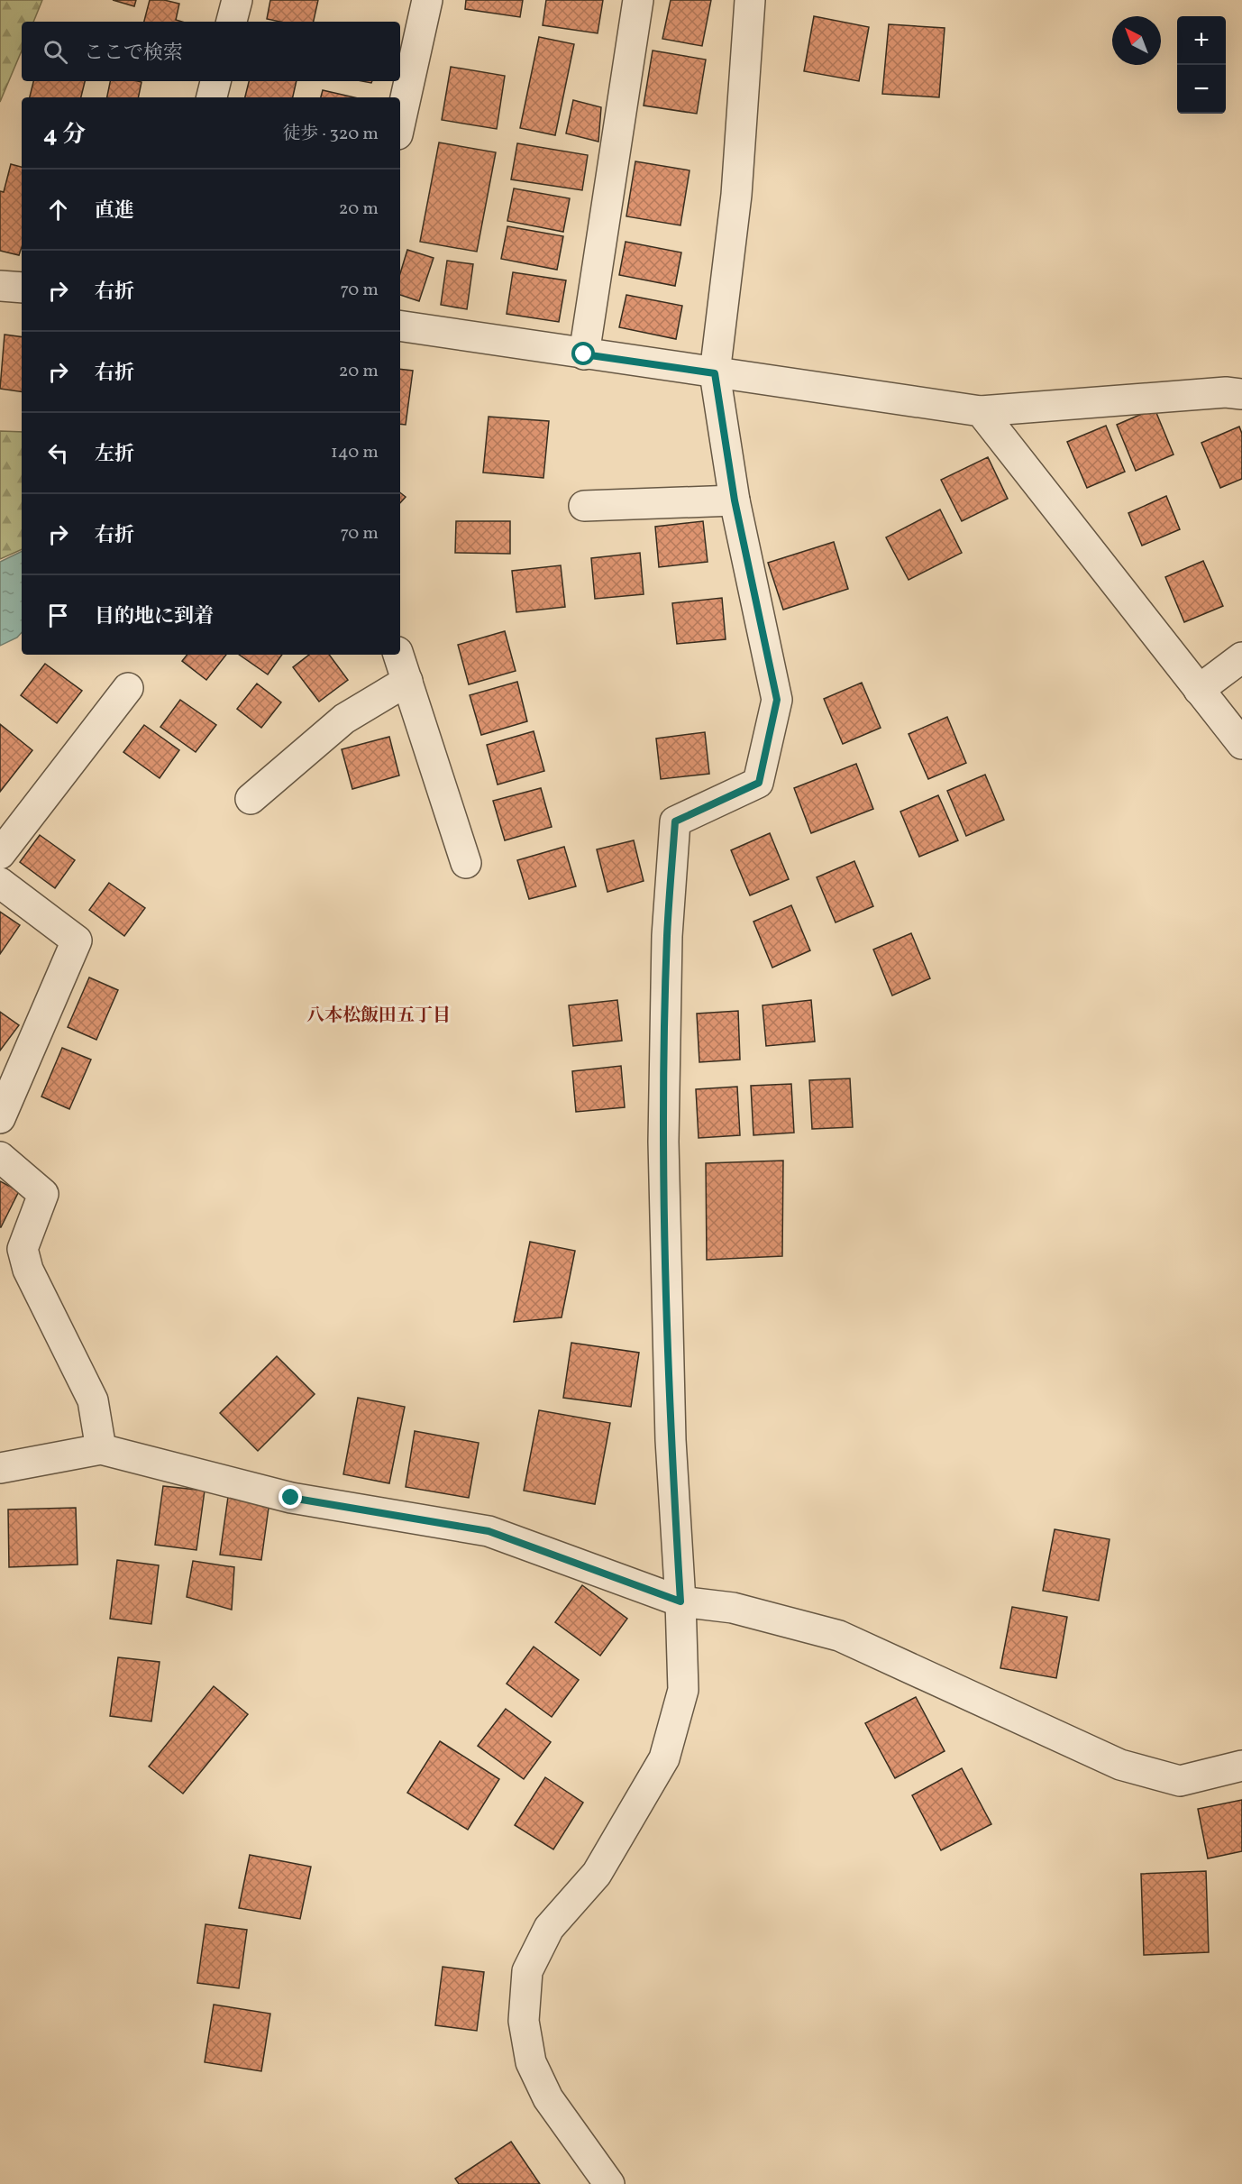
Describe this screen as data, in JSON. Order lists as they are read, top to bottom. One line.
{"districts":["八本松飯田五丁目"],"north":"top left","page":{"map_buttons":["+","−"],"search":"ここで検索","heading":["4 分","徒歩 · 320 m"],"list":[["直進","20 m"],["右折","70 m"],["右折","20 m"],["左折","140 m"],["右折","70 m"],"目的地に到着"]}}
